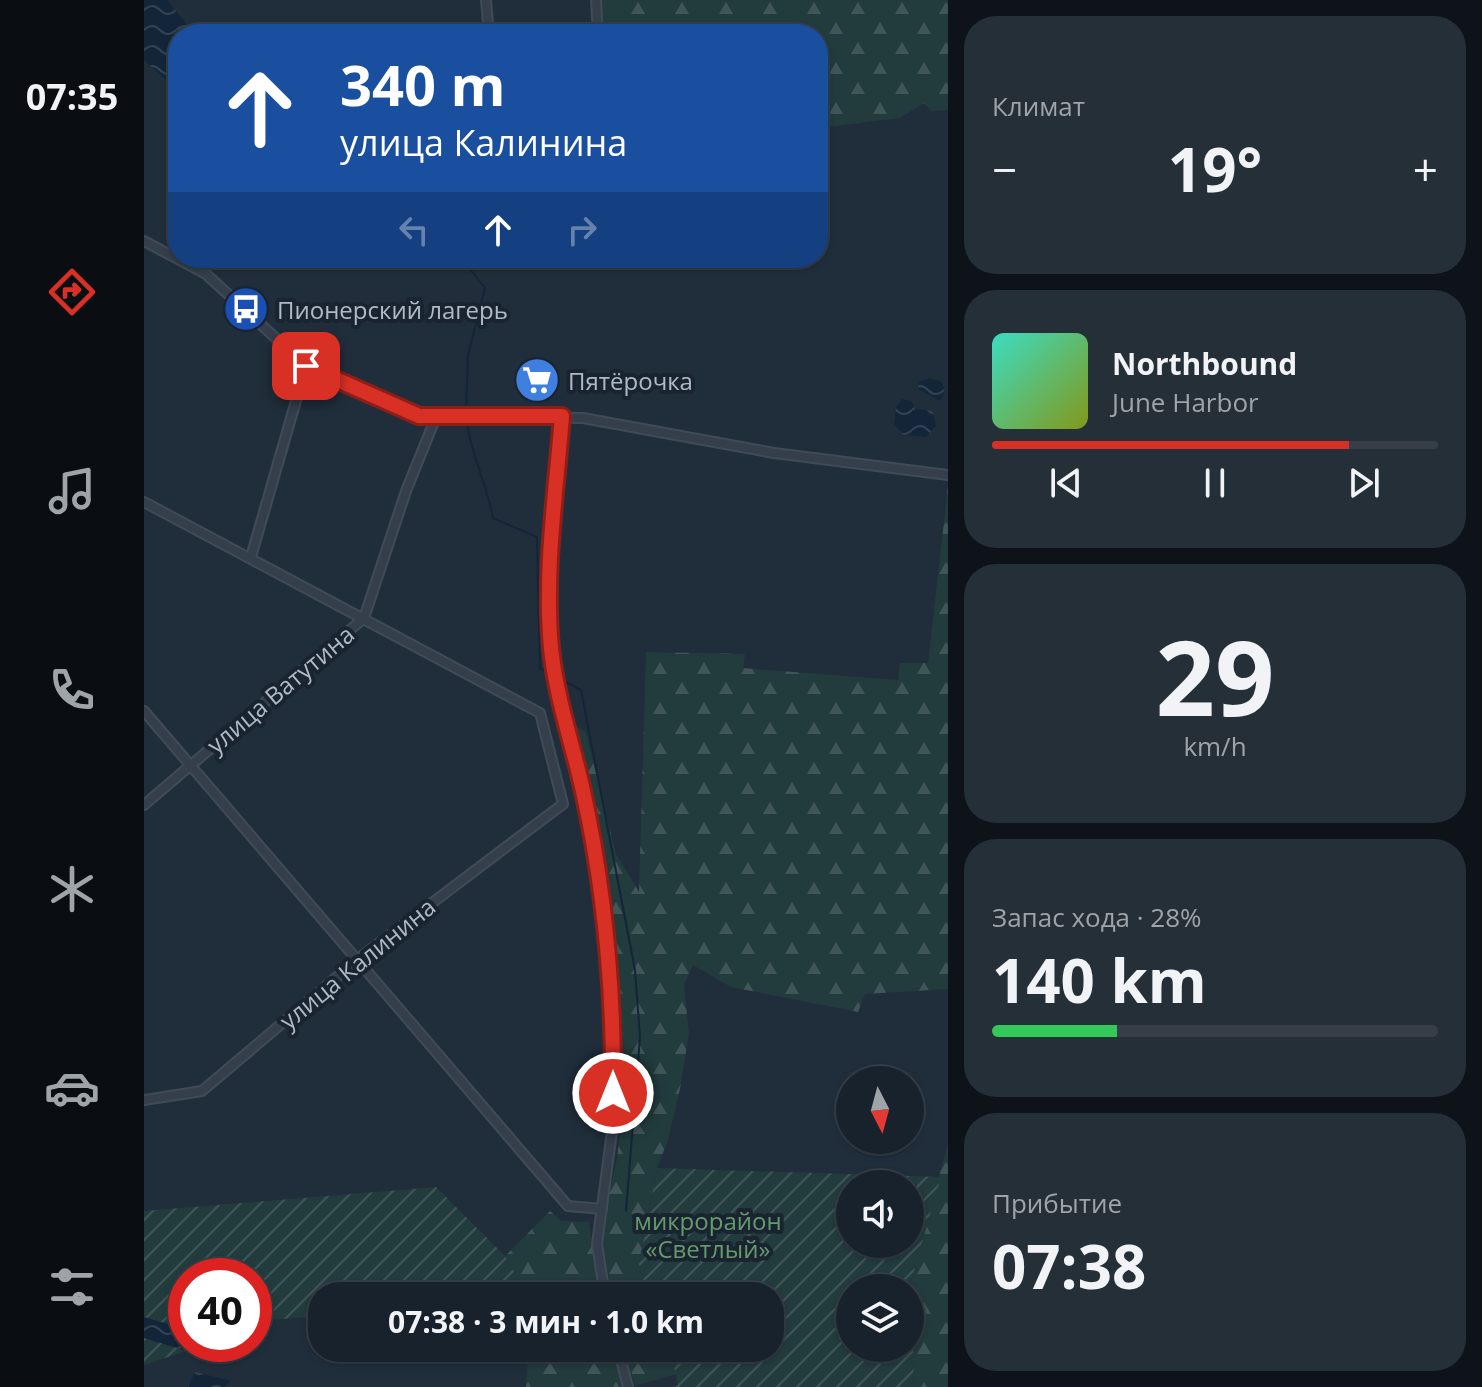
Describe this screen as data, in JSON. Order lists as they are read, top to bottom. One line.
{"streets":{"street":["улица Ватутина","улица Калинина"]},"crossings":[["улица Ватутина","улица Калинина"]],"parks":["микрорайон «Светлый»"],"places":{"bus stop":["Пионерский лагерь"],"supermarket":["Пятёрочка"]},"north":"bottom","page":{"tabs":"07:35","tile":["Климат",["29","km/h"],["Запас хода · 28%","140 km"],["Прибытие","07:38"]],"turn":["340 m","улица Калинина"],"heat":["−","19°","+"],"song":["Northbound","June Harbor"],"limit":"40","trip":"07:38 · 3 мин · 1.0 km"}}
